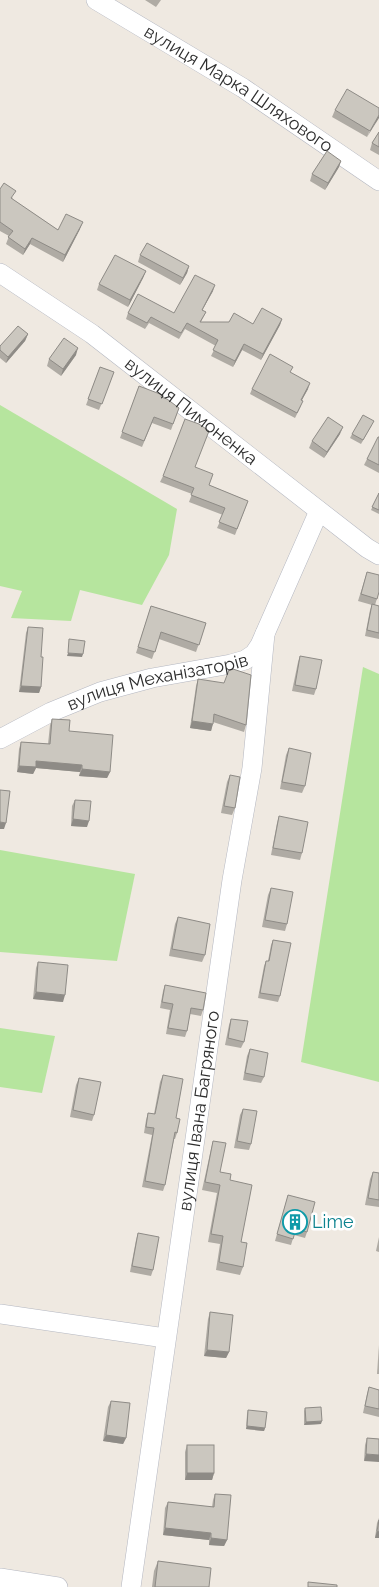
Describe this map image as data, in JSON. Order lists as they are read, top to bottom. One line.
{"streets":{"street":["вулиця Марка Шляхового","вулиця Пимоненка","вулиця Механізаторів","вулиця Івана Багряного"]},"crossings":[["вулиця Пимоненка","вулиця Механізаторів"],["вулиця Механізаторів","вулиця Івана Багряного"]],"places":{"building":["Lime"]}}
